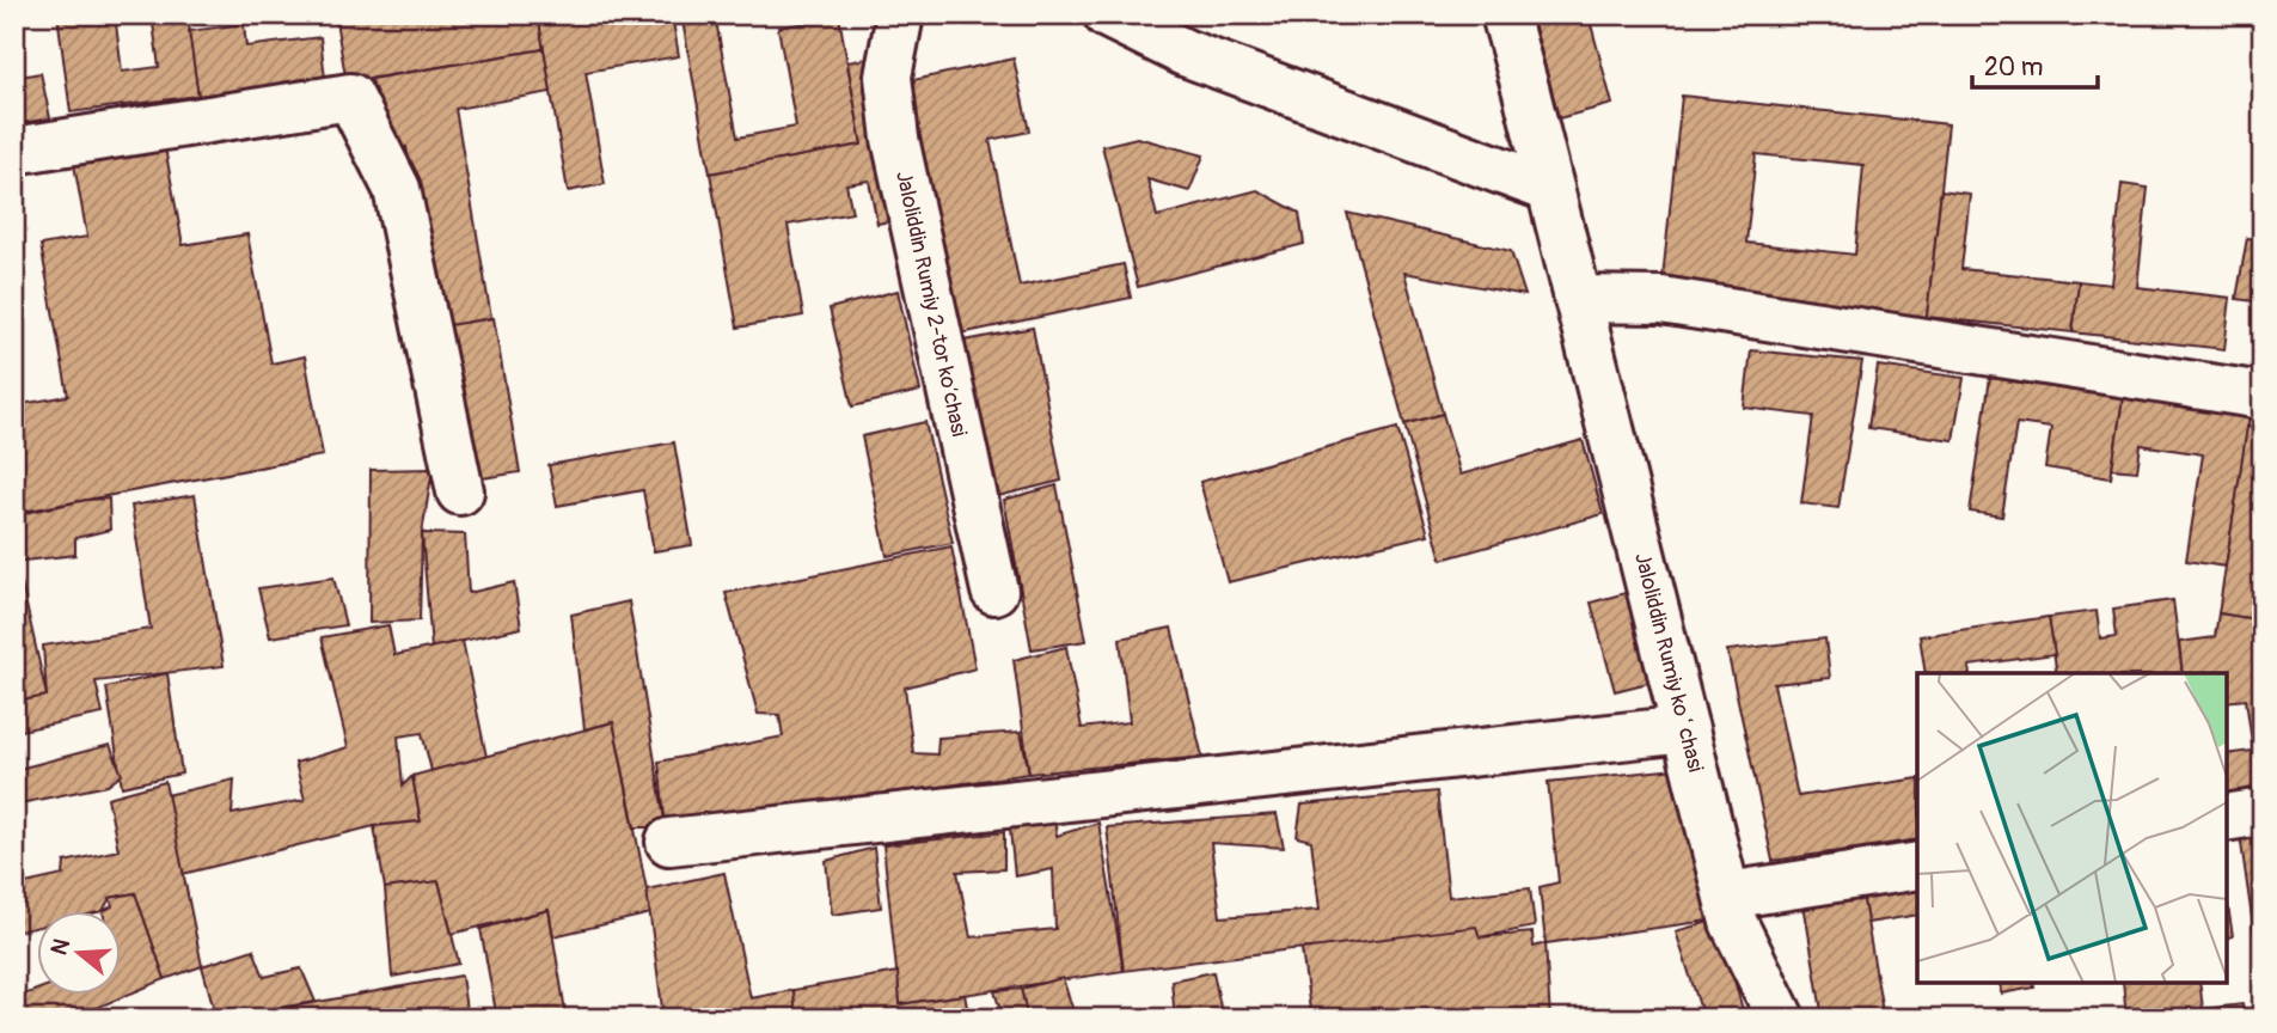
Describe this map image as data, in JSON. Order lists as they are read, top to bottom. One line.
{"streets":{"street":["Jaloliddin Rumiy 2-tor koʼchasi","Jaloliddin Rumiy koʻchasi"]},"scale_bar":"20 m","north":"left"}
